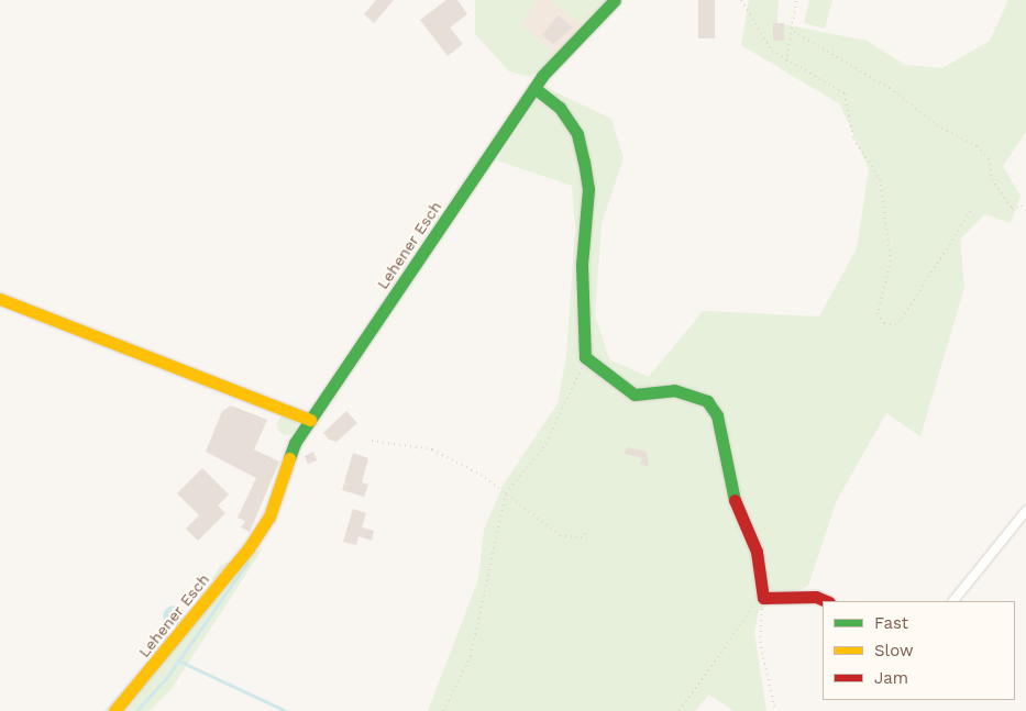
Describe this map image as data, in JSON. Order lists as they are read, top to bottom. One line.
{"streets":{"street":["Lehener Esch"]},"legend":["Fast","Slow","Jam"]}
